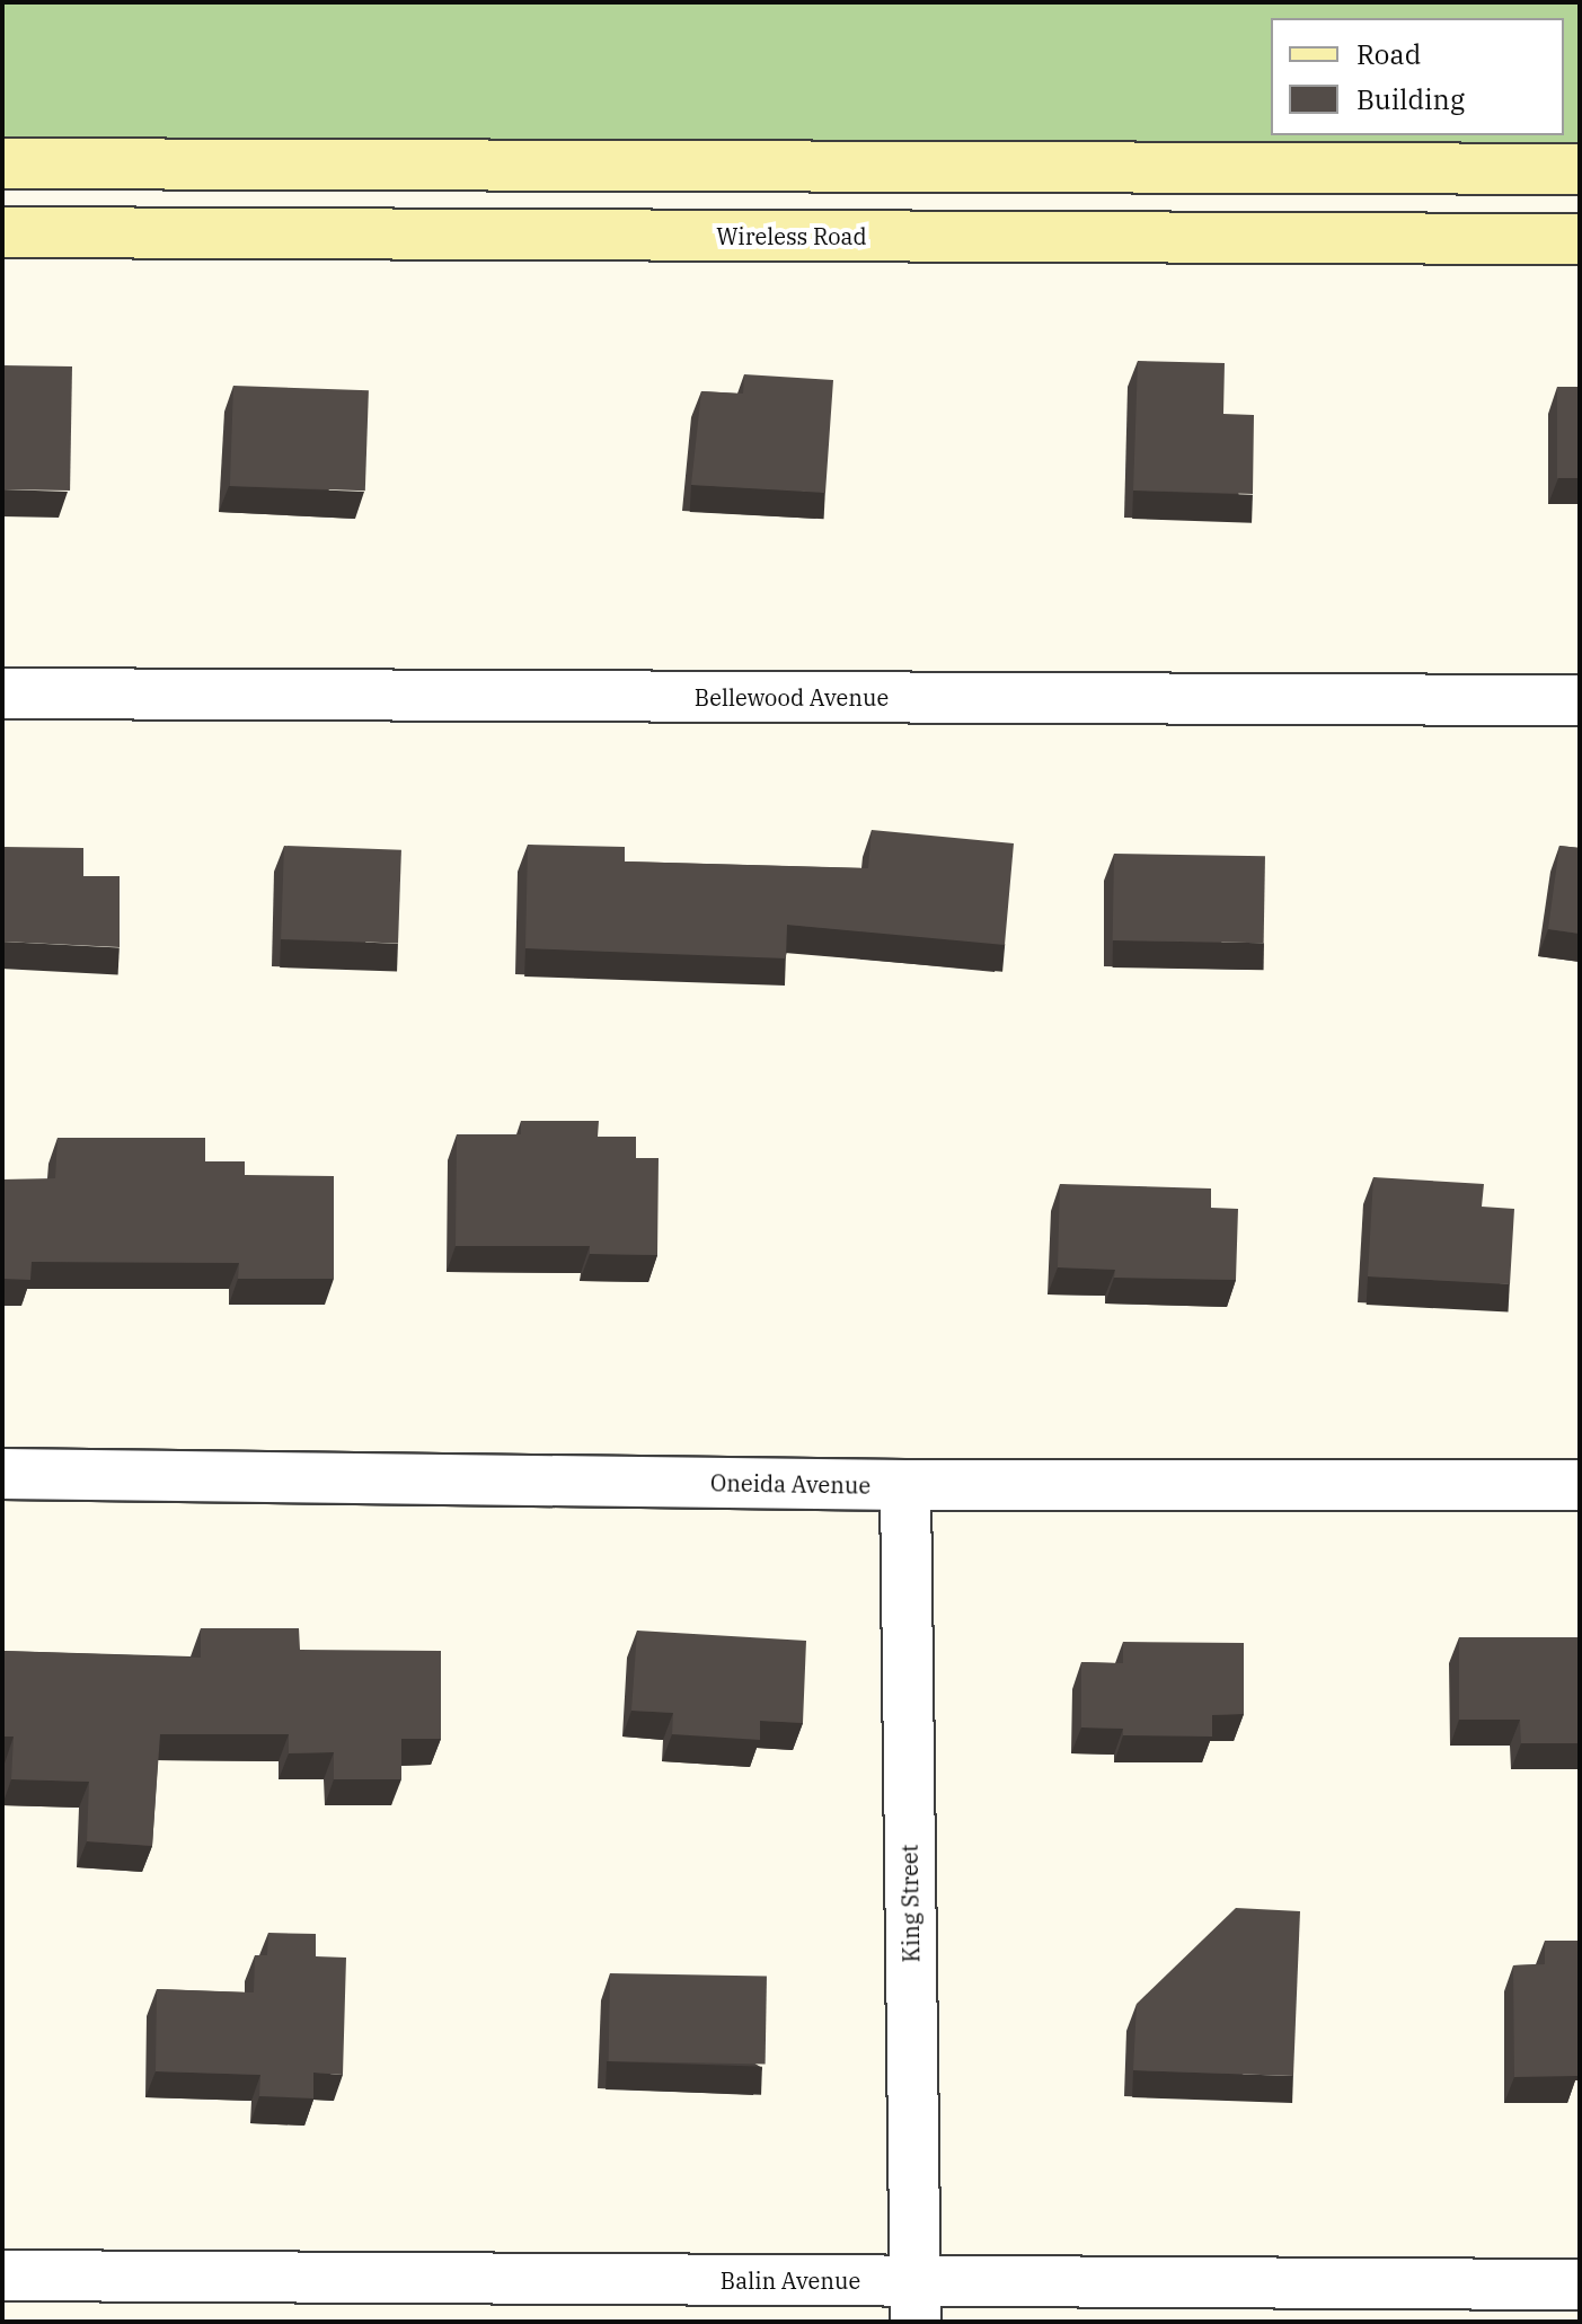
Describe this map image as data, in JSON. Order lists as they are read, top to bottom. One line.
{"streets":{"main road":["Wireless Road"],"street":["Bellewood Avenue","Oneida Avenue","King Street","Balin Avenue"]},"crossings":[["Oneida Avenue","King Street"],["King Street","Balin Avenue"]],"legend":["Road","Building"]}
